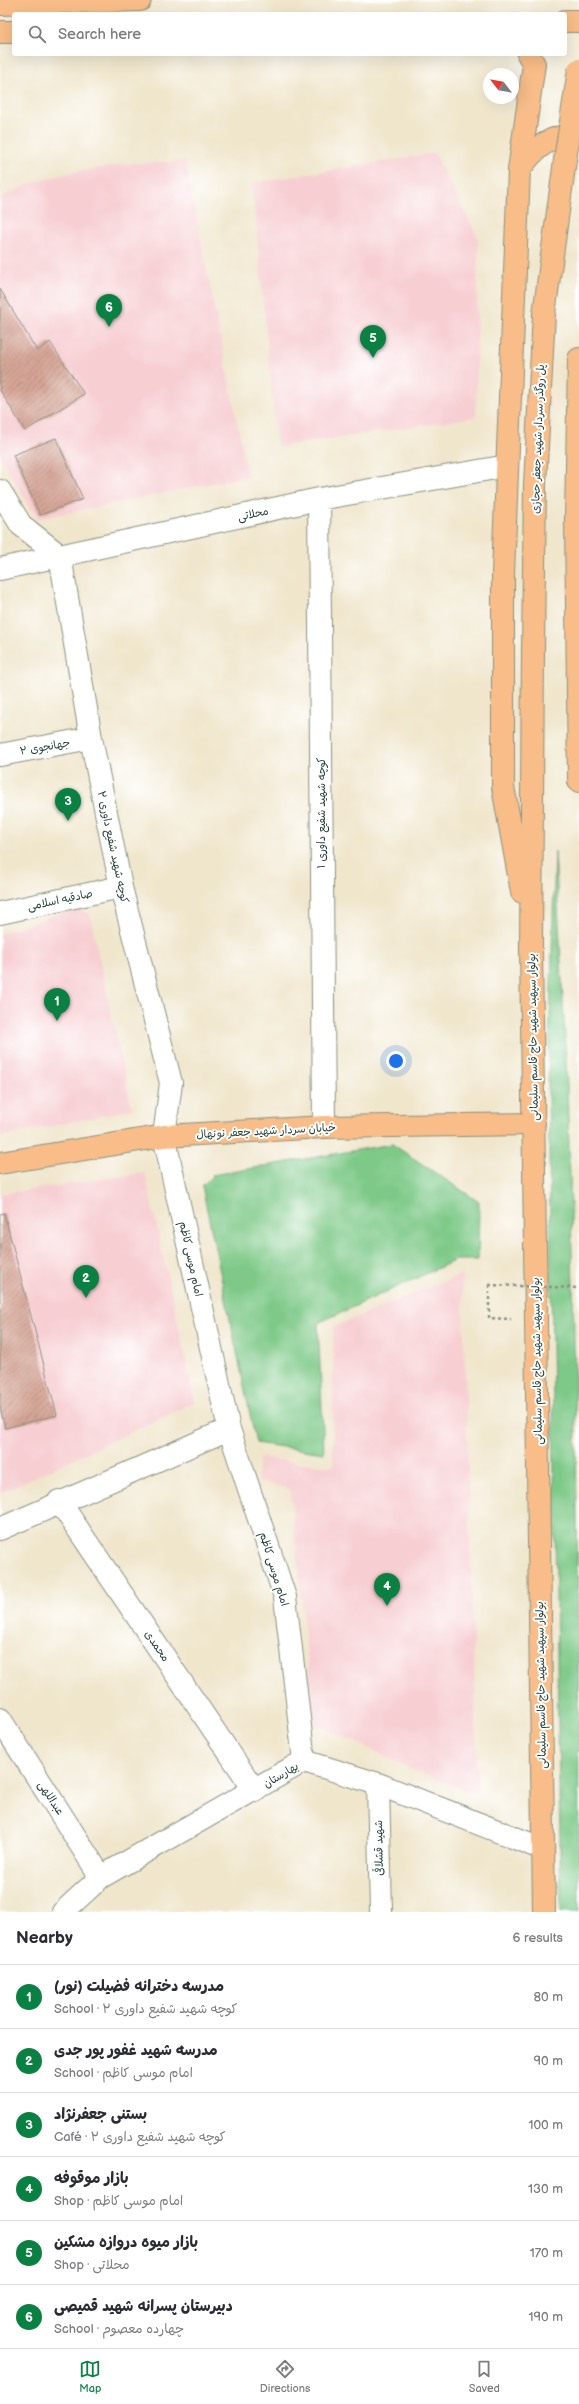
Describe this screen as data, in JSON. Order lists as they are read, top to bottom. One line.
{"streets":{"main road":["پل روگذر سردار شهید جعفر حجازی","بولوار سپهبد شهید حاج قاسم سلیمانی","خیابان سردار شهید جعفر نونهال"],"street":["محلاتی","جهانجوی ۲","کوچه شهید شفیع داوری ۱","کوچه شهید شفیع داوری ۲","صادقیه اسلامی","امام موسی کاظم","محمدی","بهارستان","عبداللهی","شهید قشلاقی"]},"crossings":[["پل روگذر سردار شهید جعفر حجازی","بولوار سپهبد شهید حاج قاسم سلیمانی"],["محلاتی","کوچه شهید شفیع داوری ۱"],["محلاتی","کوچه شهید شفیع داوری ۲"],["جهانجوی ۲","کوچه شهید شفیع داوری ۲"],["کوچه شهید شفیع داوری ۱","خیابان سردار شهید جعفر نونهال"],["کوچه شهید شفیع داوری ۲","صادقیه اسلامی"],["کوچه شهید شفیع داوری ۲","خیابان سردار شهید جعفر نونهال"],["کوچه شهید شفیع داوری ۲","امام موسی کاظم"],["بولوار سپهبد شهید حاج قاسم سلیمانی","خیابان سردار شهید جعفر نونهال"],["بولوار سپهبد شهید حاج قاسم سلیمانی","بهارستان"],["خیابان سردار شهید جعفر نونهال","امام موسی کاظم"],["امام موسی کاظم","بهارستان"],["محمدی","بهارستان"],["بهارستان","عبداللهی"],["بهارستان","شهید قشلاقی"]],"north":"top left","page":{"search":"Search here","pins":["6","5","3","1","2","4"],"heading":["Nearby","6 results"],"list":[{"mark":"1","name":"مدرسه دخترانه فضیلت (نور)","note":"School · کوچه شهید شفیع داوری ۲","value":"80 m"},{"mark":"2","name":"مدرسه شهید غفور پور جدی","note":"School · امام موسی کاظم","value":"90 m"},{"mark":"3","name":"بستنی جعفرنژاد","note":"Café · کوچه شهید شفیع داوری ۲","value":"100 m"},{"mark":"4","name":"بازار موقوفه","note":"Shop · امام موسی کاظم","value":"130 m"},{"mark":"5","name":"بازار میوه دروازه مشکین","note":"Shop · محلاتی","value":"170 m"},{"mark":"6","name":"دبیرستان پسرانه شهید قمیصی","note":"School · چهارده معصوم","value":"190 m"}],"nav":["Map","Directions","Saved"]}}
